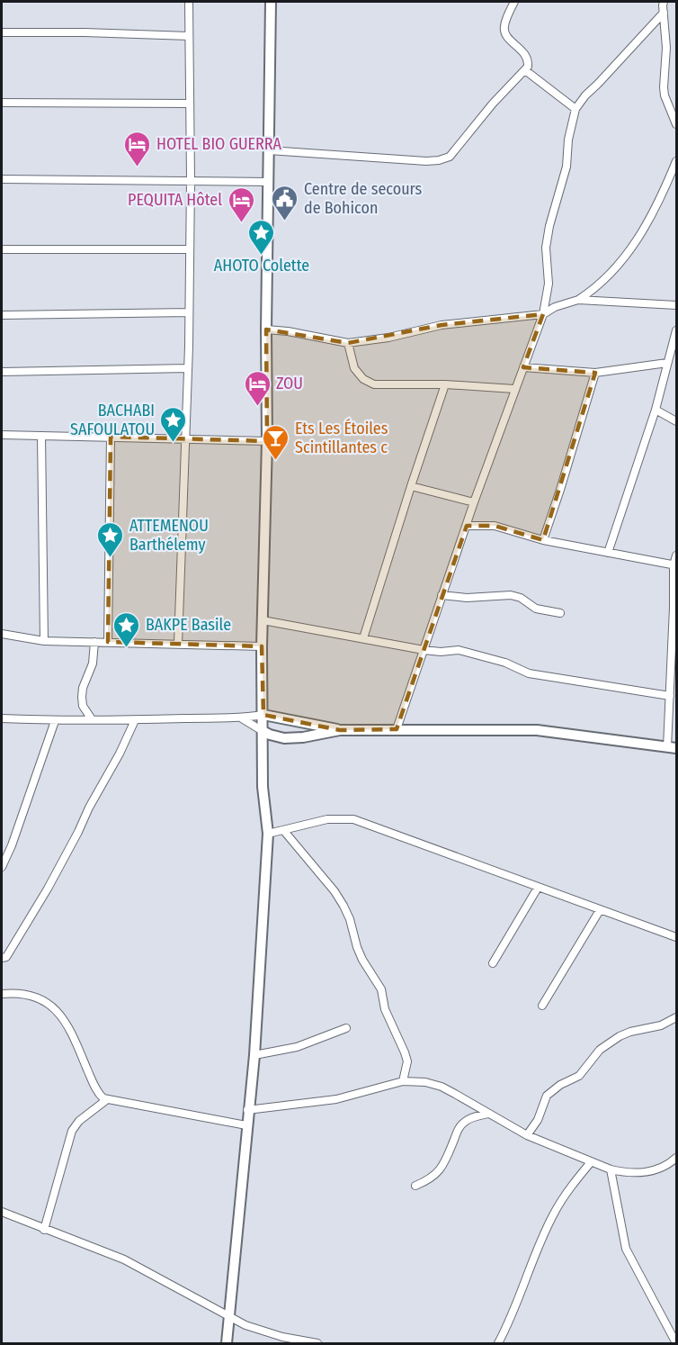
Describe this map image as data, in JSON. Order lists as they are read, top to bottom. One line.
{"places":{"hotel":["HOTEL BIO GUERRA","PEQUITA Hôtel","ZOU"],"public building":["Centre de secours de Bohicon"],"place":["AHOTO Colette","BACHABI SAFOULATOU","ATTEMENOU Barthélemy","BAKPE Basile"],"bar":["Ets Les Étoiles Scintillantes c"]}}
